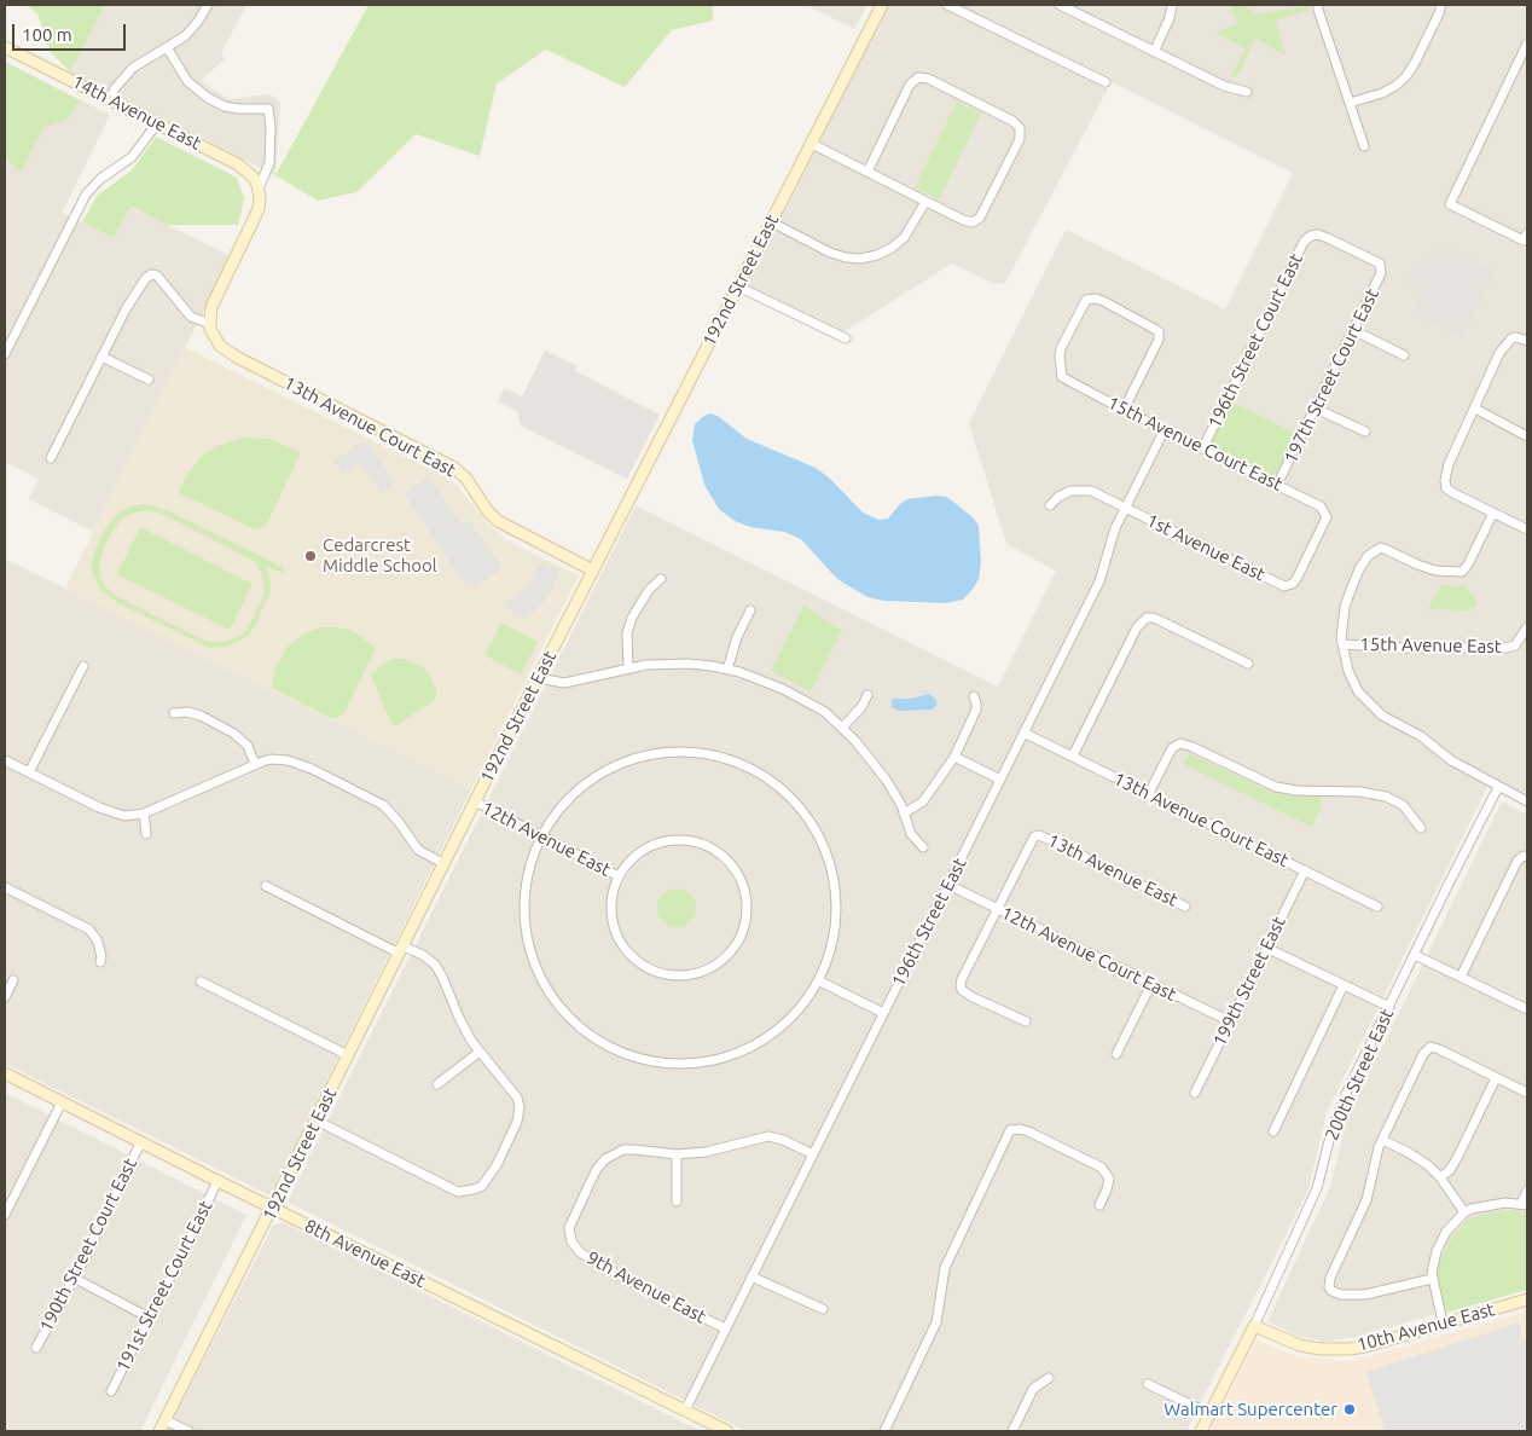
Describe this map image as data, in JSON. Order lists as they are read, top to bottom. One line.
{"streets":{"street":["14th Avenue East","192nd Street East","196th Street Court East","197th Street Court East","13th Avenue Court East","15th Avenue Court East","1st Avenue East","15th Avenue East","12th Avenue East","13th Avenue East","196th Street East","12th Avenue Court East","199th Street East","200th Street East","190th Street Court East","8th Avenue East","191st Street Court East","9th Avenue East","10th Avenue East"]},"crossings":[["192nd Street East","13th Avenue Court East"],["192nd Street East","12th Avenue East"],["192nd Street East","8th Avenue East"],["196th Street Court East","197th Street Court East"],["196th Street Court East","15th Avenue Court East"],["197th Street Court East","15th Avenue Court East"],["13th Avenue Court East","196th Street East"],["13th Avenue Court East","199th Street East"],["15th Avenue Court East","1st Avenue East"],["15th Avenue Court East","196th Street East"],["1st Avenue East","196th Street East"],["13th Avenue East","12th Avenue Court East"],["196th Street East","12th Avenue Court East"],["196th Street East","8th Avenue East"],["196th Street East","9th Avenue East"],["12th Avenue Court East","199th Street East"],["200th Street East","10th Avenue East"],["190th Street Court East","8th Avenue East"],["8th Avenue East","191st Street Court East"]],"places":["Cedarcrest Middle School","Walmart Supercenter"],"scale_bar":"100 m"}
